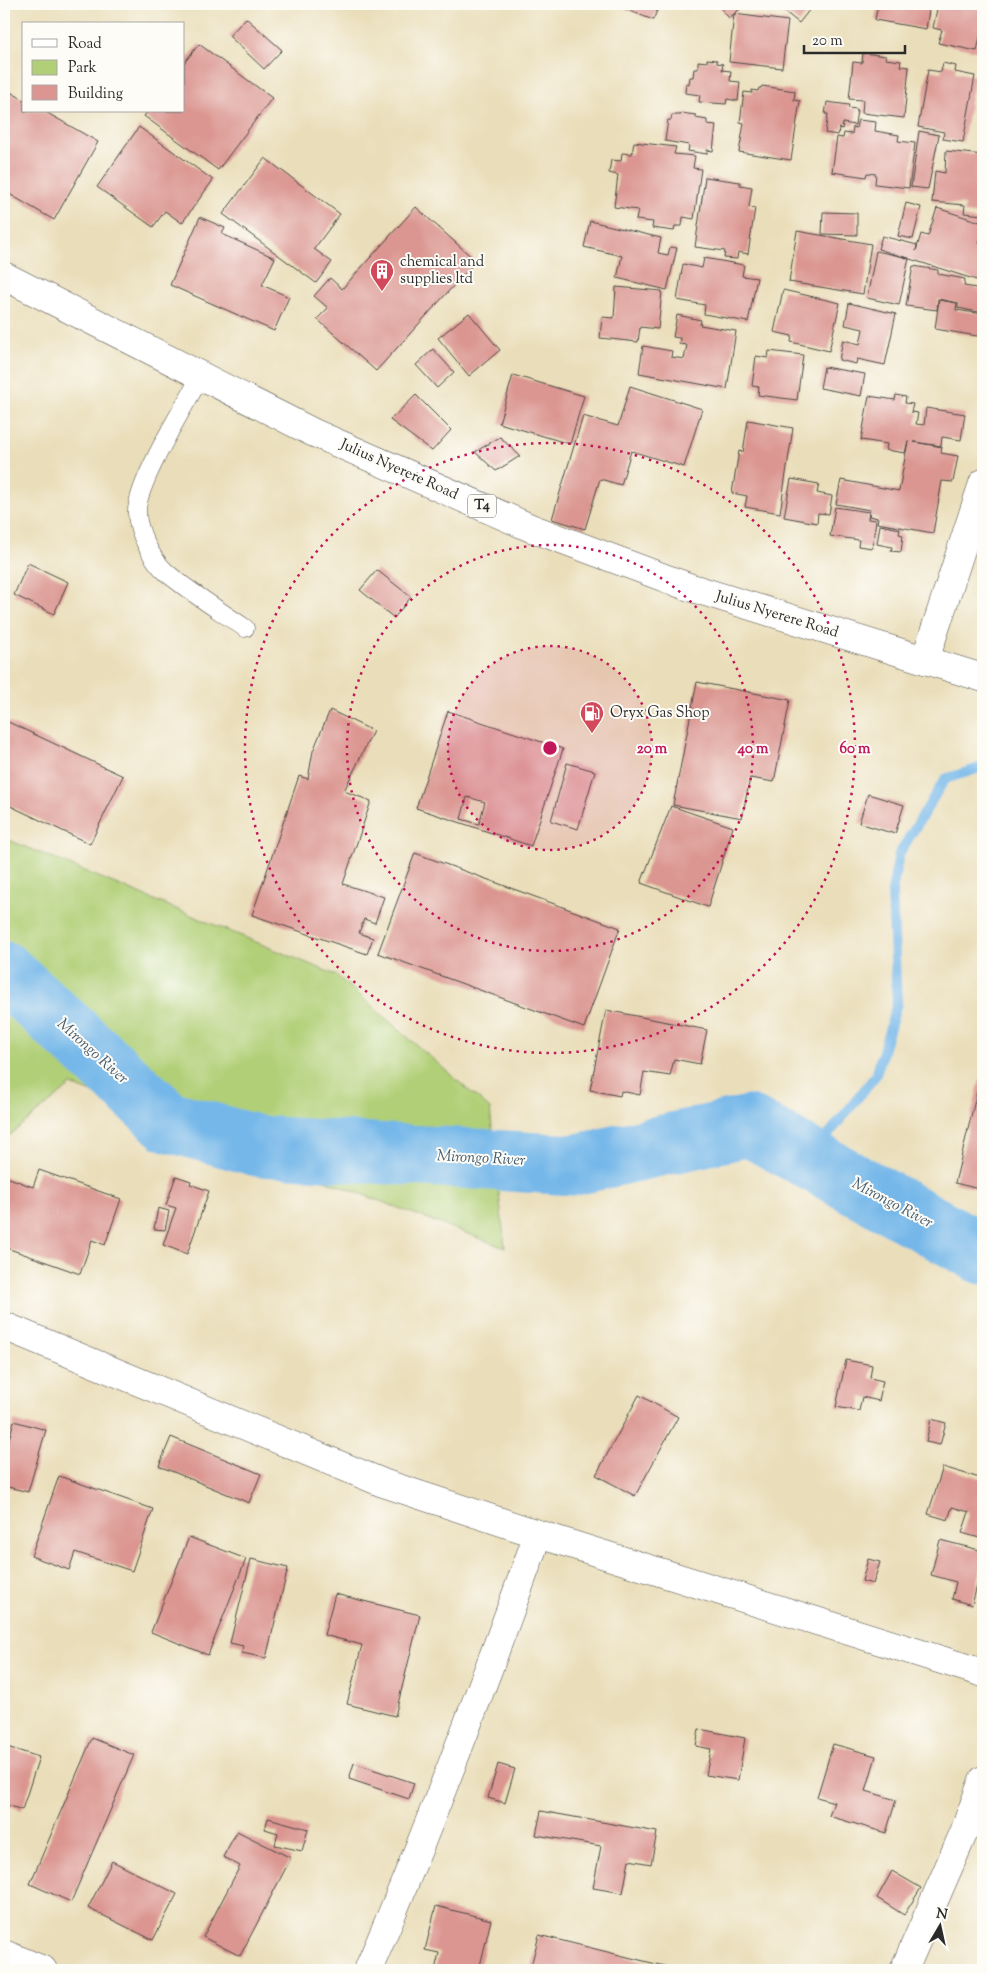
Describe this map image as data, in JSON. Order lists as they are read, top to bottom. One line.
{"streets":{"main road":["Julius Nyerere Road","T4"]},"water":["Mirongo River"],"places":{"building":["chemical and supplies ltd"],"fuel station":["Oryx Gas Shop"]},"legend":["Road","Park","Building"],"scale_bar":"20 m","north":"top","rings":["20 m","40 m","60 m"]}
